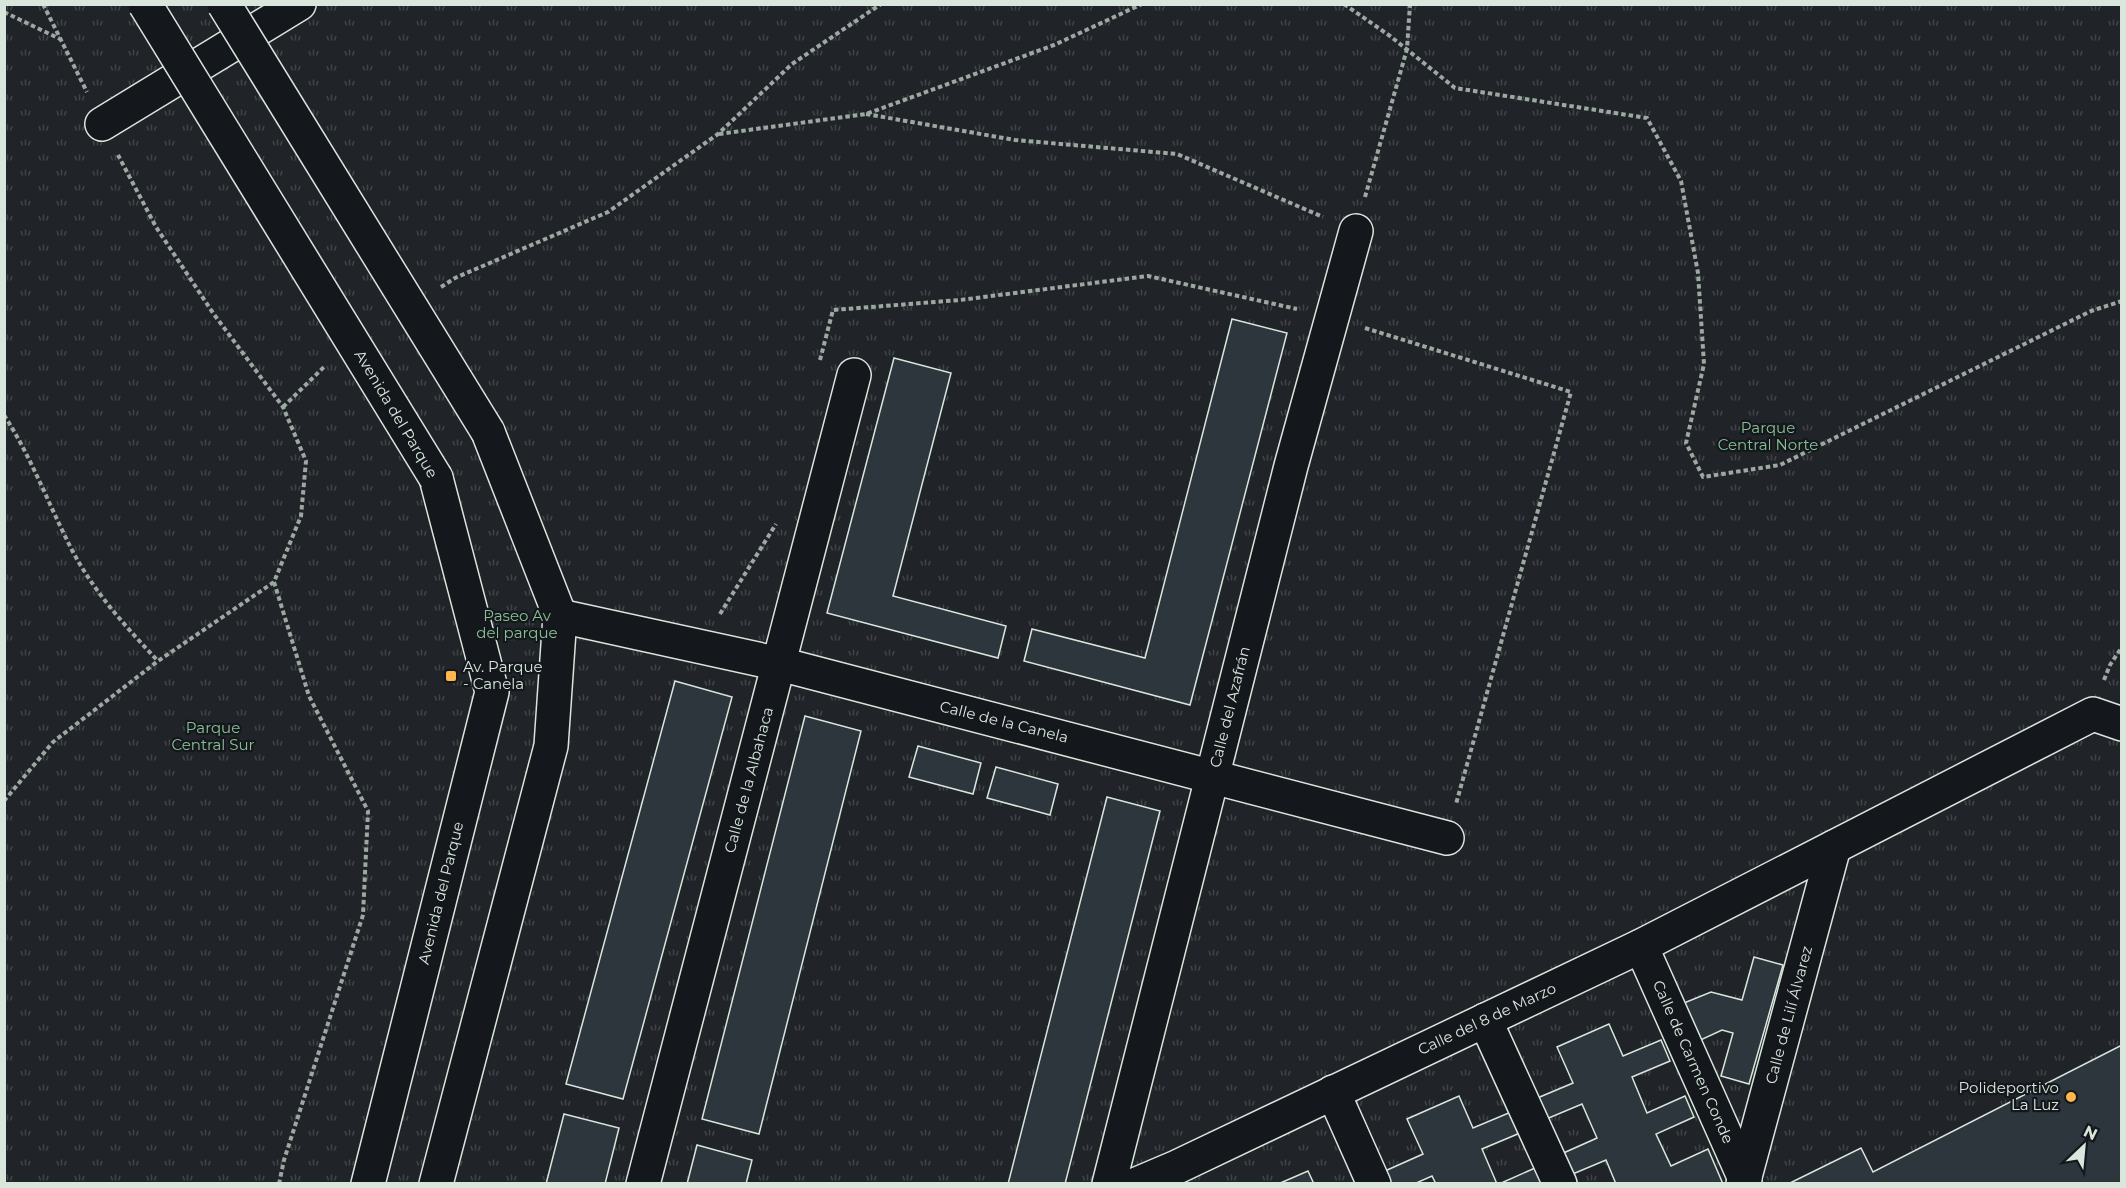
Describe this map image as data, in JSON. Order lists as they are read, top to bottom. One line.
{"streets":{"street":["Avenida del Parque","Calle del Azafrán","Calle de la Canela","Calle de la Albahaca","Calle de Lilí Álvarez","Calle del 8 de Marzo","Calle de Carmen Conde"]},"crossings":[["Calle del Azafrán","Calle de la Canela"],["Calle de la Canela","Calle de la Albahaca"],["Calle de Lilí Álvarez","Calle del 8 de Marzo"],["Calle de Lilí Álvarez","Calle de Carmen Conde"],["Calle del 8 de Marzo","Calle de Carmen Conde"]],"parks":["Parque Central Norte","Paseo Av del parque","Parque Central Sur"],"places":{"transit":["Av. Parque - Canela"],"other":["Polideportivo La Luz"]},"north":"top right"}
